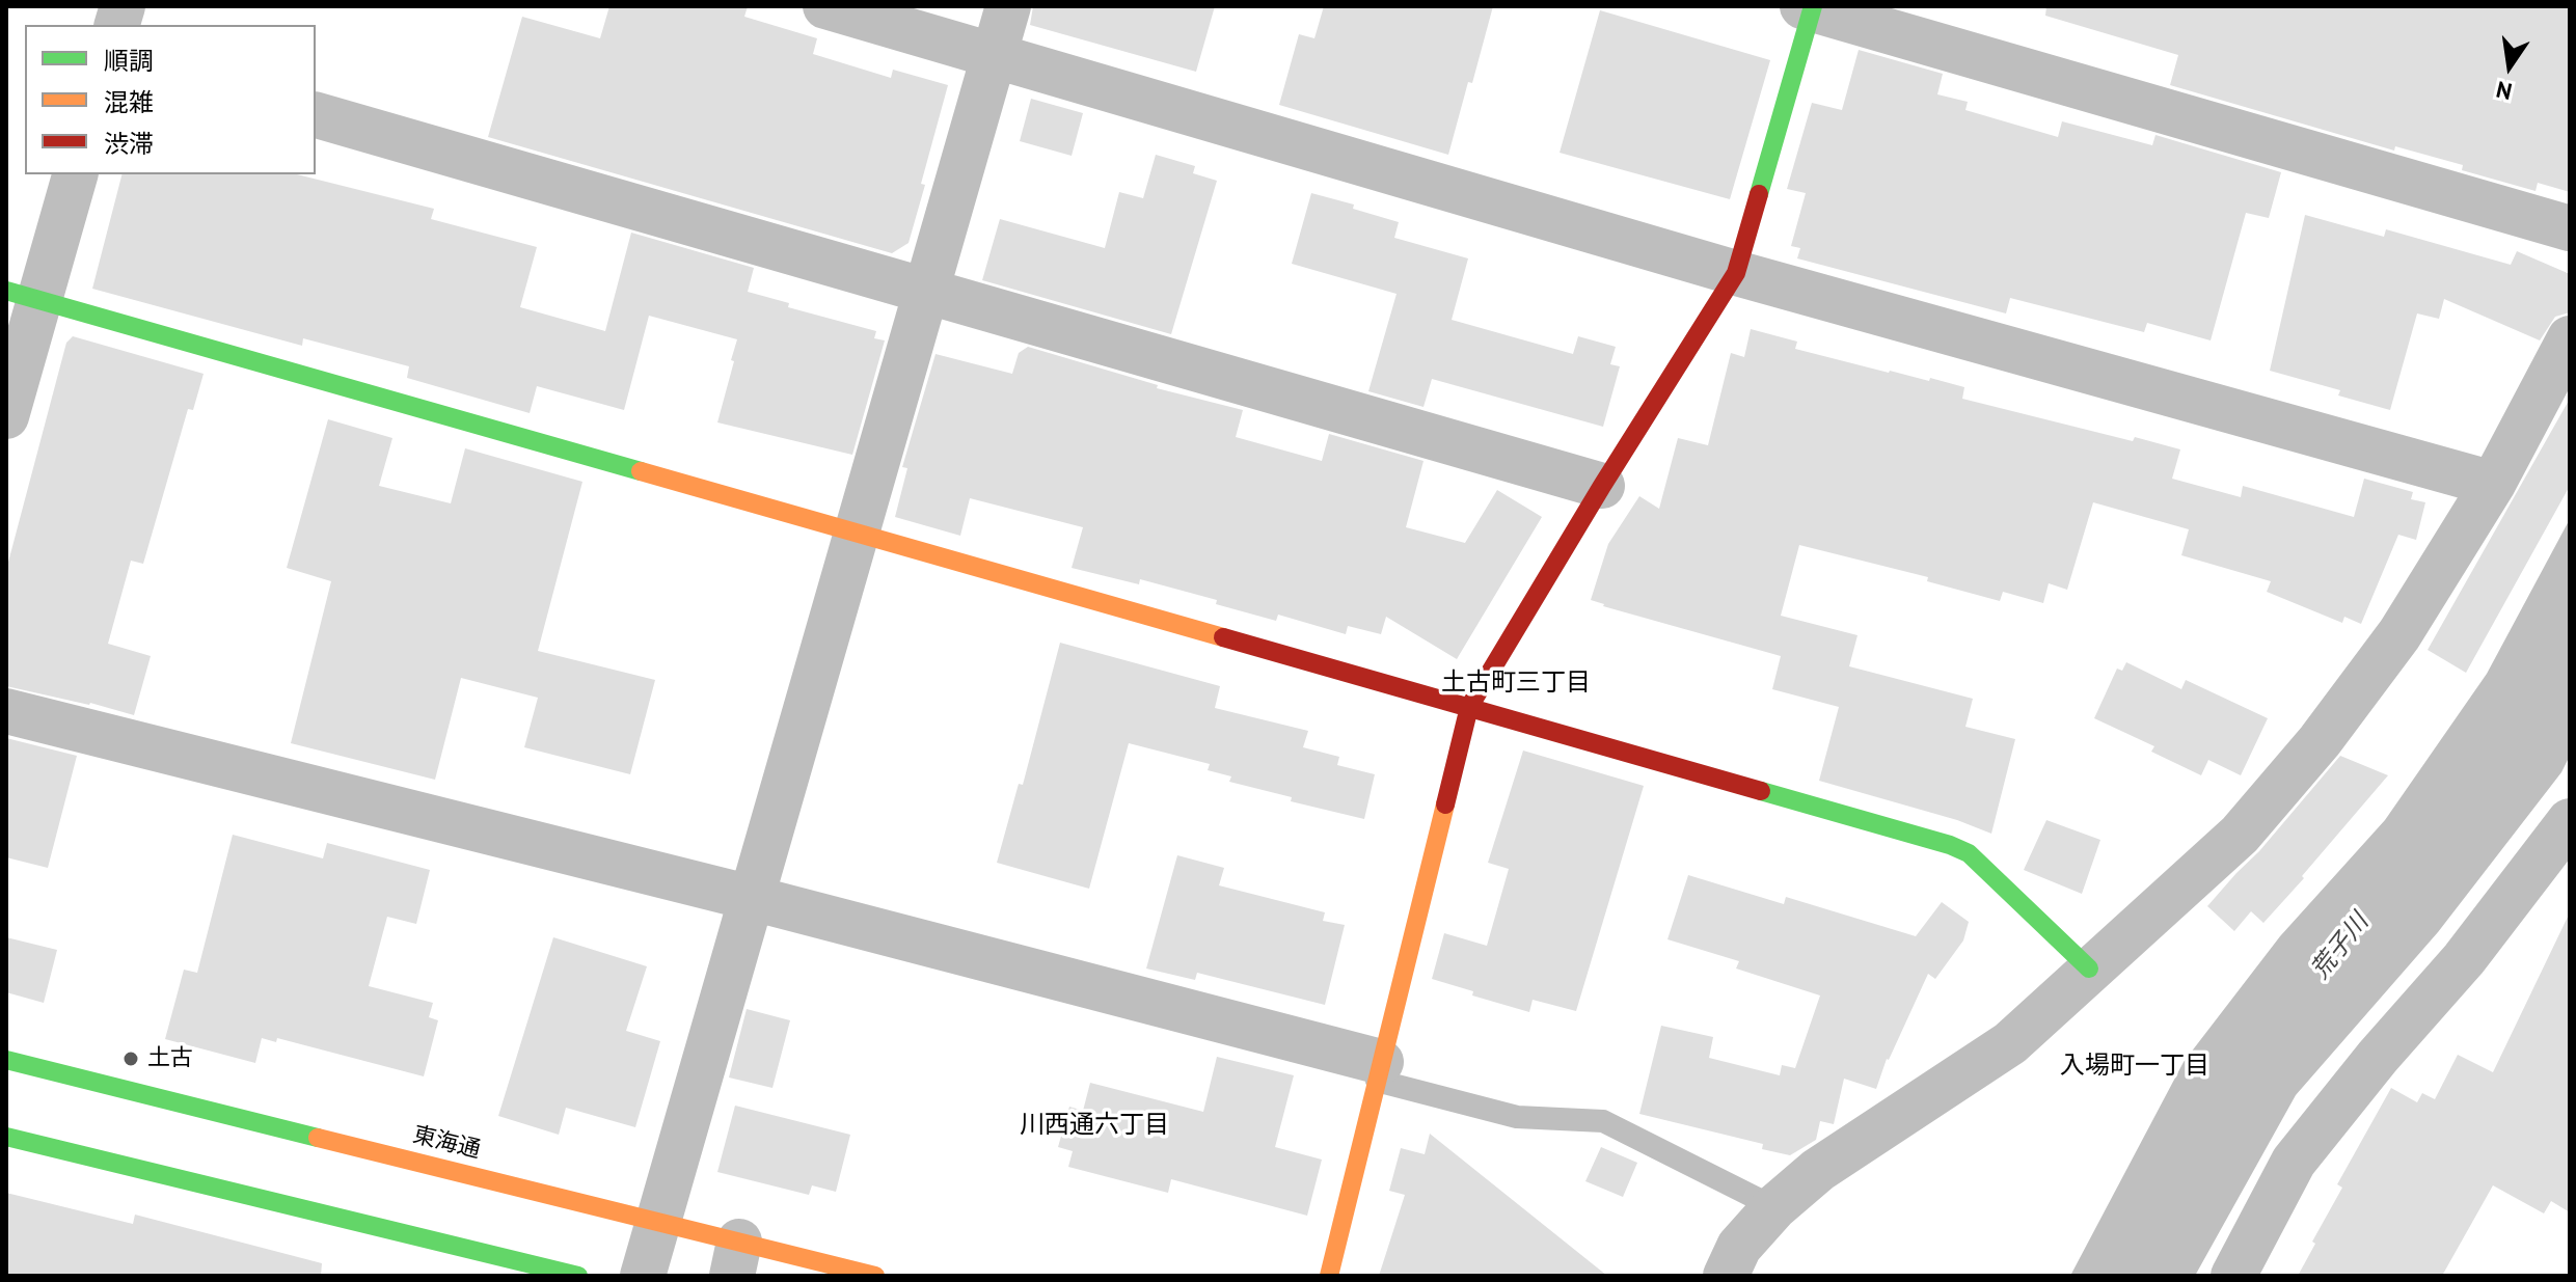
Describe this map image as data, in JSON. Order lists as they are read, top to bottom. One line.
{"streets":{"street":["東海通"]},"districts":["土古町三丁目","入場町一丁目","川西通六丁目"],"water":["荒子川"],"places":["土古"],"legend":["順調","混雑","渋滞"],"north":"bottom"}
